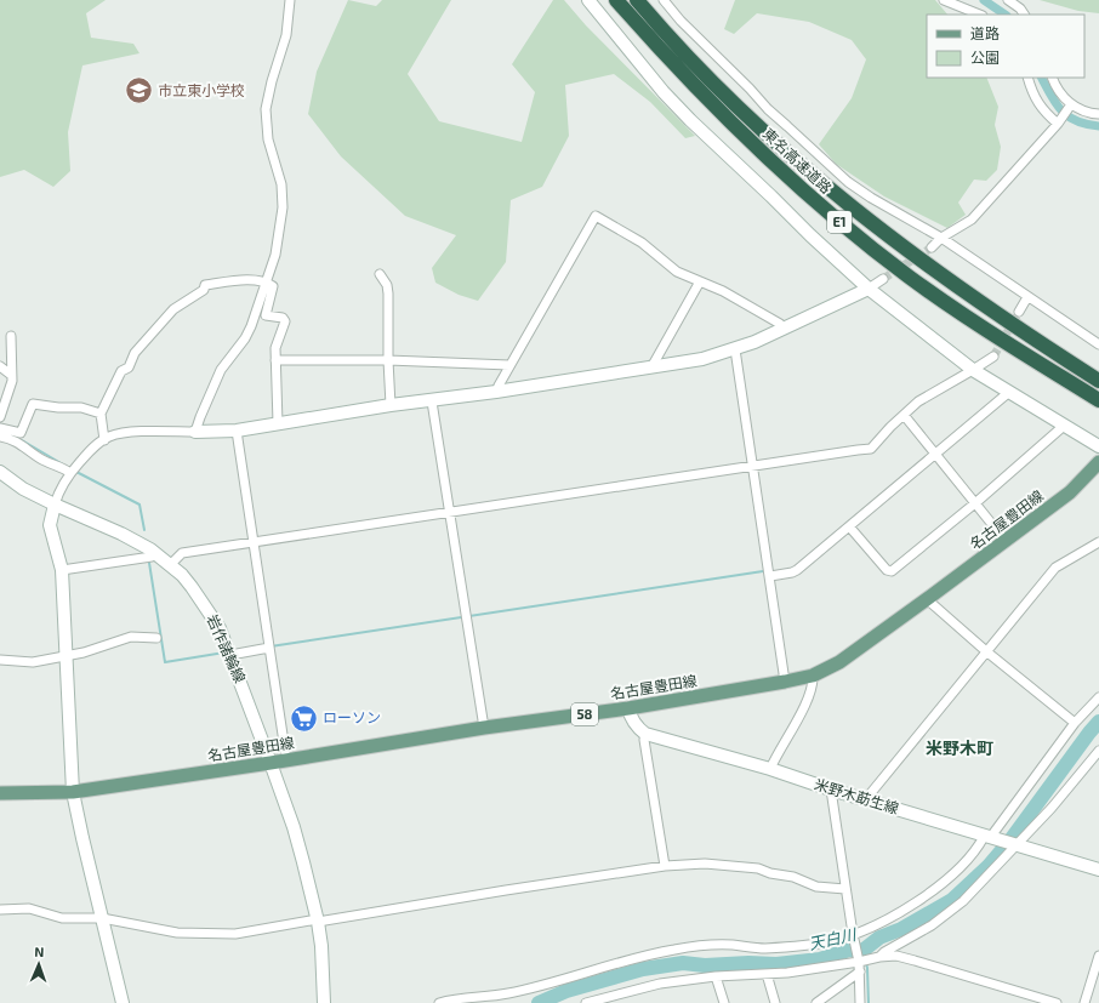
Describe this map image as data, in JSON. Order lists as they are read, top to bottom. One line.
{"streets":{"highway":["東名高速道路","E1"],"main road":["名古屋豊田線","58"],"street":["岩作諸輪線","米野木莇生線"]},"crossings":[["名古屋豊田線","岩作諸輪線"]],"districts":["米野木町"],"water":["天白川"],"places":{"school or university":["市立東小学校"],"supermarket":["ローソン"]},"legend":["道路","公園"],"north":"top"}
